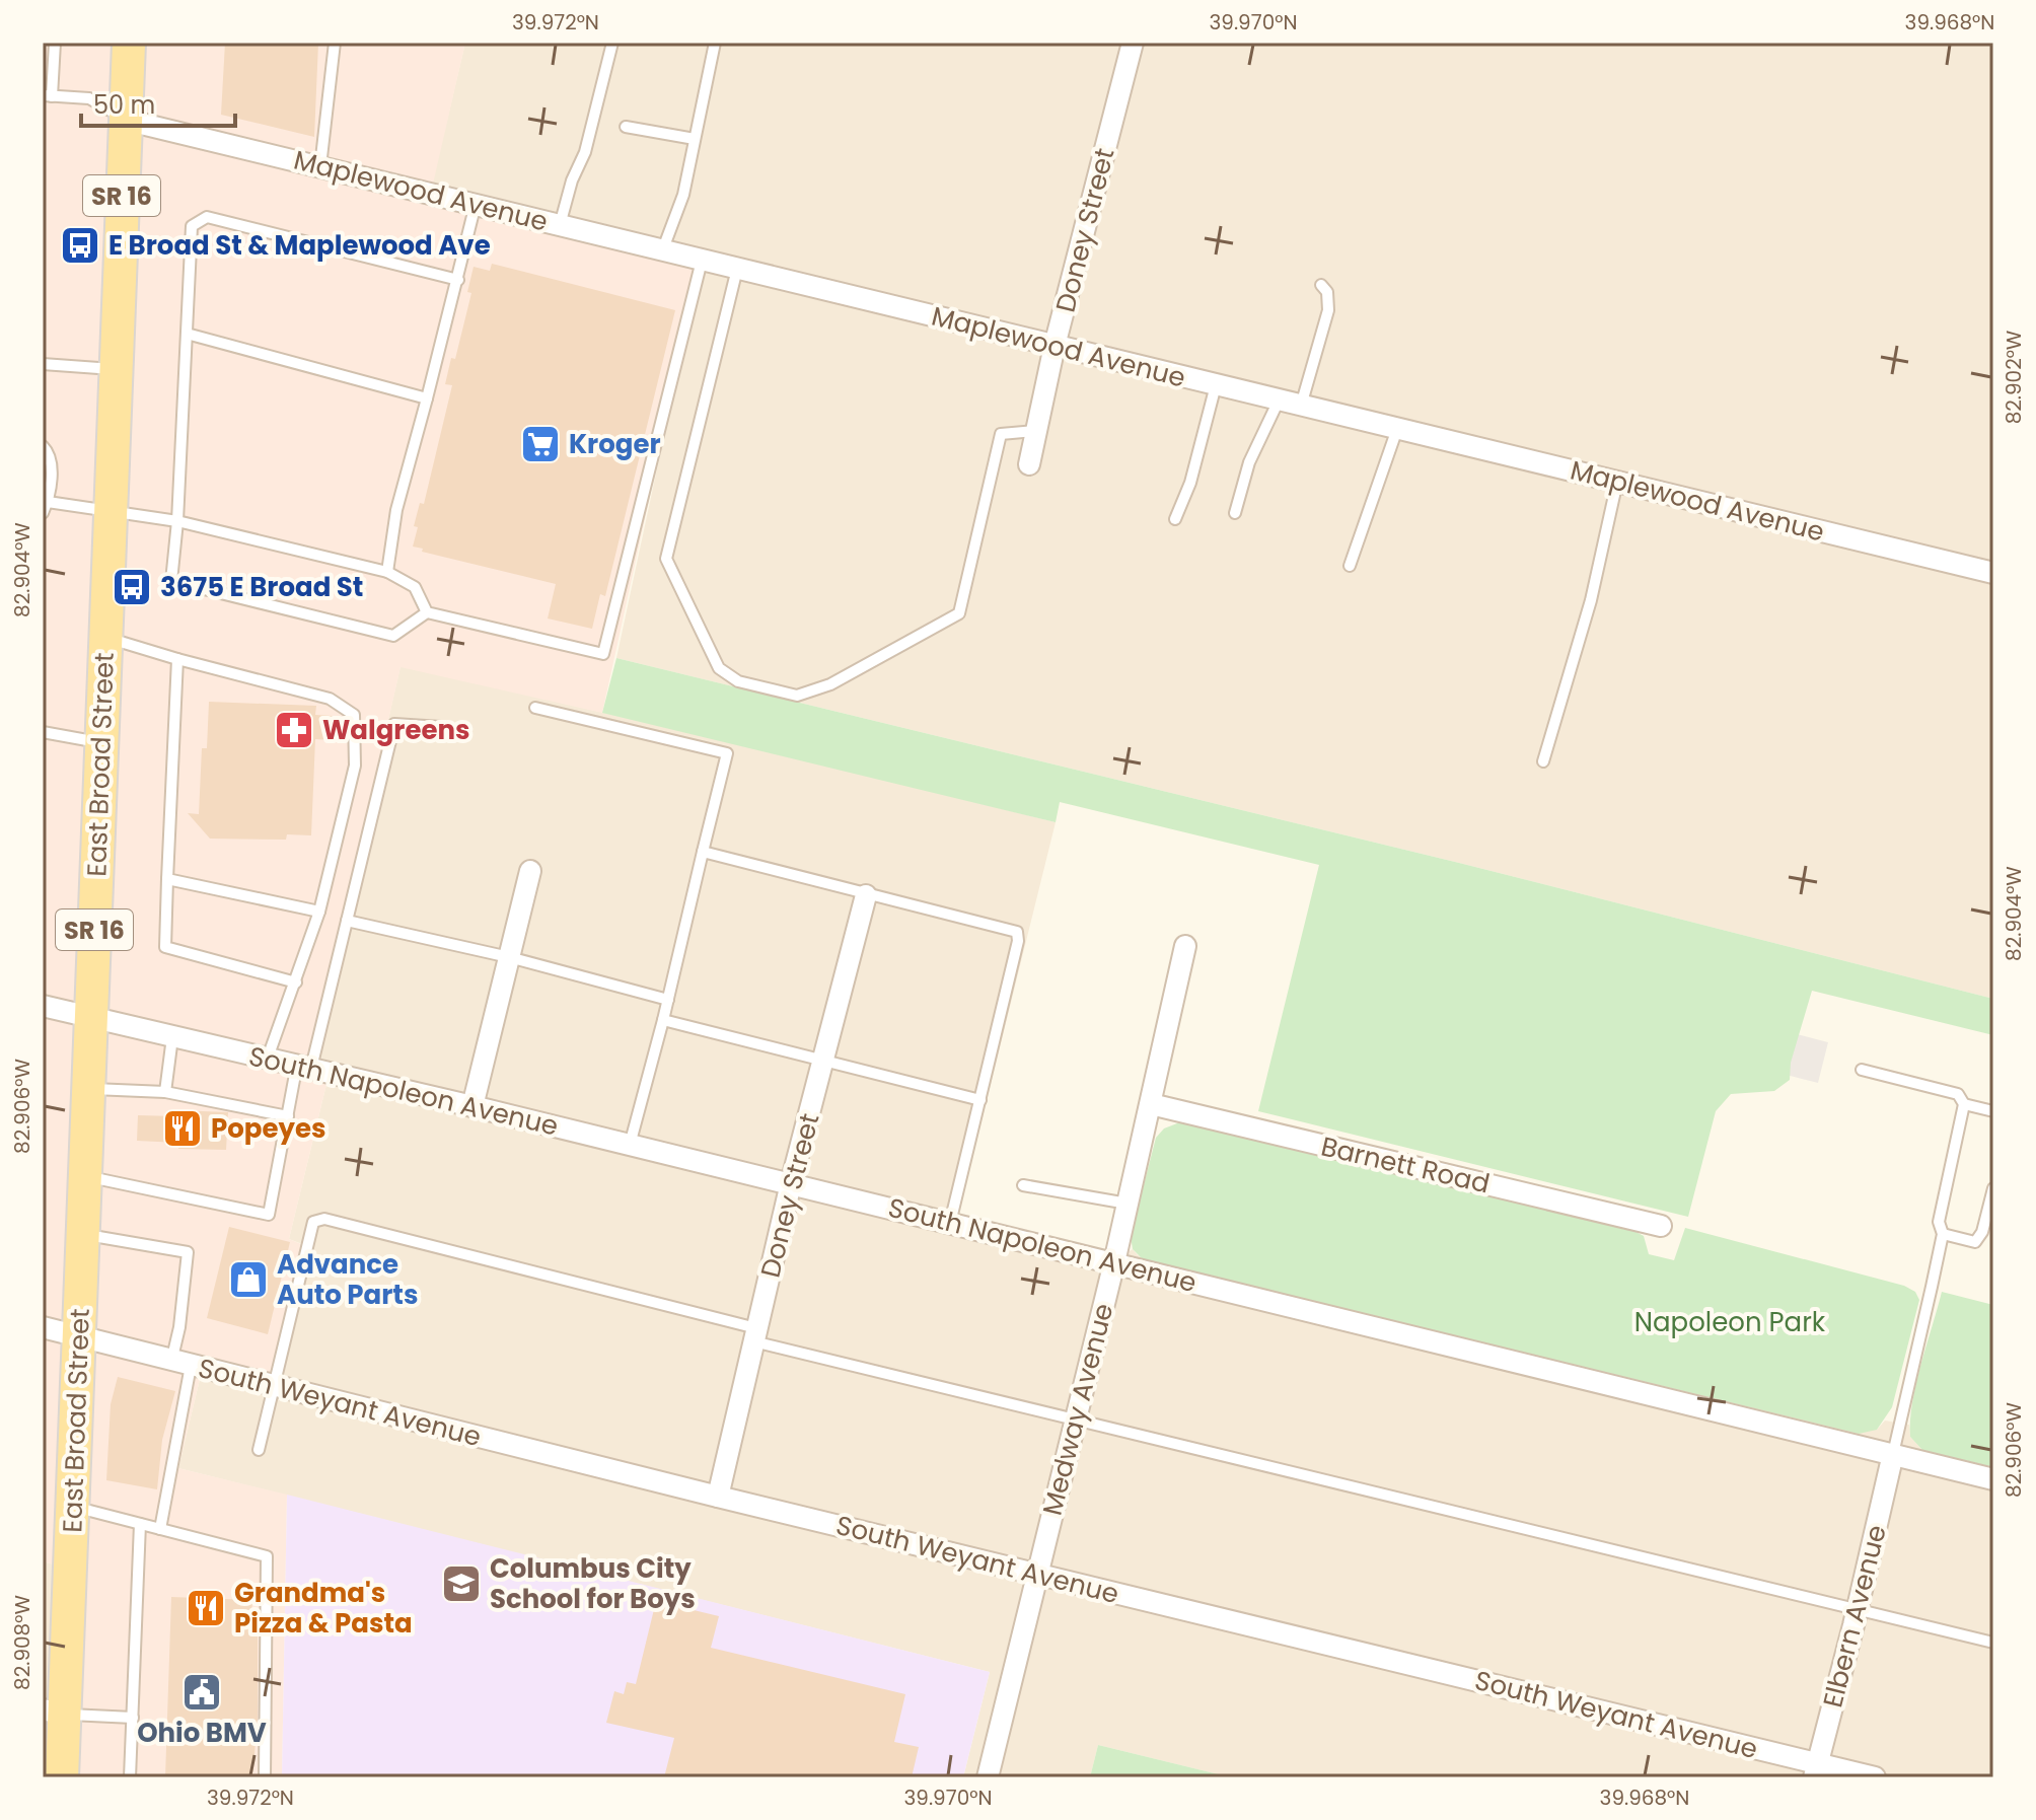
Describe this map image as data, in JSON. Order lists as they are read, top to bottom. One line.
{"streets":{"main road":["SR 16","East Broad Street"],"street":["Maplewood Avenue","Doney Street","South Napoleon Avenue","Barnett Road","South Weyant Avenue","Medway Avenue","Elbern Avenue"]},"crossings":[["Maplewood Avenue","Doney Street"],["Maplewood Avenue","East Broad Street"],["Doney Street","South Napoleon Avenue"],["Doney Street","South Weyant Avenue"],["East Broad Street","South Napoleon Avenue"],["East Broad Street","South Weyant Avenue"],["South Napoleon Avenue","Medway Avenue"],["South Napoleon Avenue","Elbern Avenue"],["Barnett Road","Medway Avenue"],["South Weyant Avenue","Medway Avenue"],["South Weyant Avenue","Elbern Avenue"]],"parks":["Napoleon Park"],"places":{"bus stop":["E Broad St & Maplewood Ave","3675 E Broad St"],"supermarket":["Kroger"],"pharmacy":["Walgreens"],"restaurant":["Popeyes","Grandma's Pizza & Pasta"],"shop":["Advance Auto Parts"],"school or university":["Columbus City School for Boys"],"public building":["Ohio BMV"]},"scale_bar":"50 m","coordinates":["39.972°N","39.970°N","39.968°N","82.902°W","82.904°W","82.906°W","82.908°W"]}
